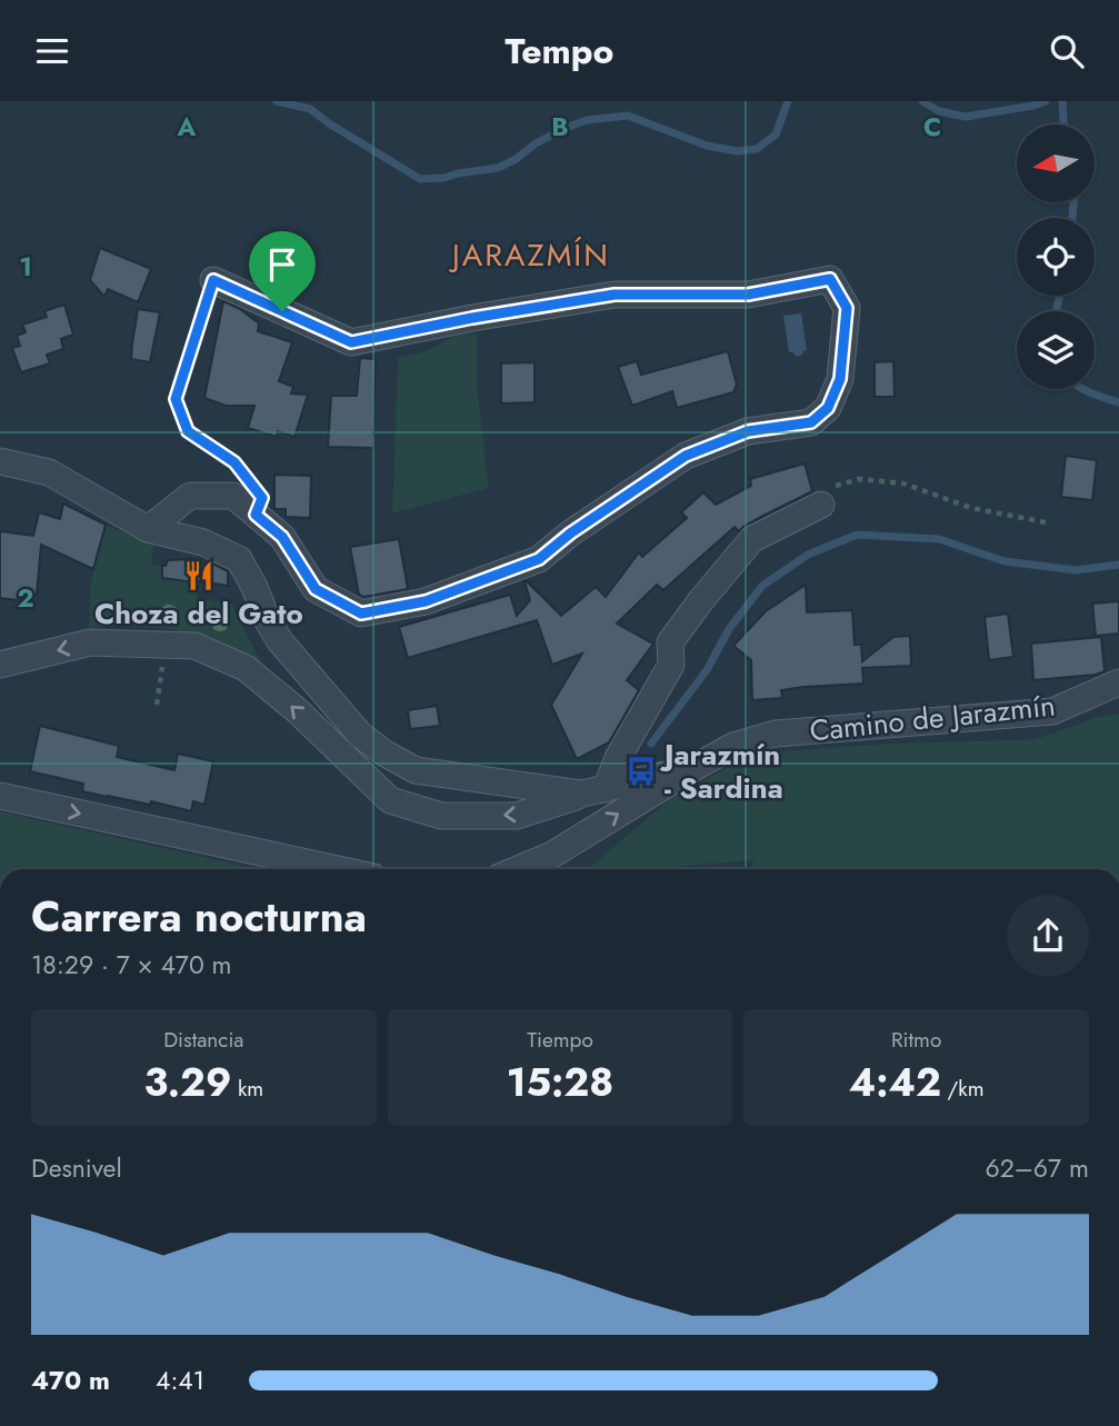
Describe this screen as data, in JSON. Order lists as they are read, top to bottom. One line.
{"streets":{"street":["Camino de Jarazmín"]},"districts":["JARAZMÍN"],"places":{"restaurant":["Choza del Gato"],"bus stop":["Jarazmín - Sardina"]},"north":"left","page":{"header":"Tempo","heading":["Carrera nocturna","18:29 · 7 × 470 m"],"stats":[["Distancia","3.29 km"],["Tiempo","15:28"],["Ritmo","4:42 /km"]],"chart":["Desnivel","62–67 m"],"list":[{"name":"470 m","note":"4:41"}]},"grid":{"columns":["A","B","C"],"rows":["1","2"]}}
